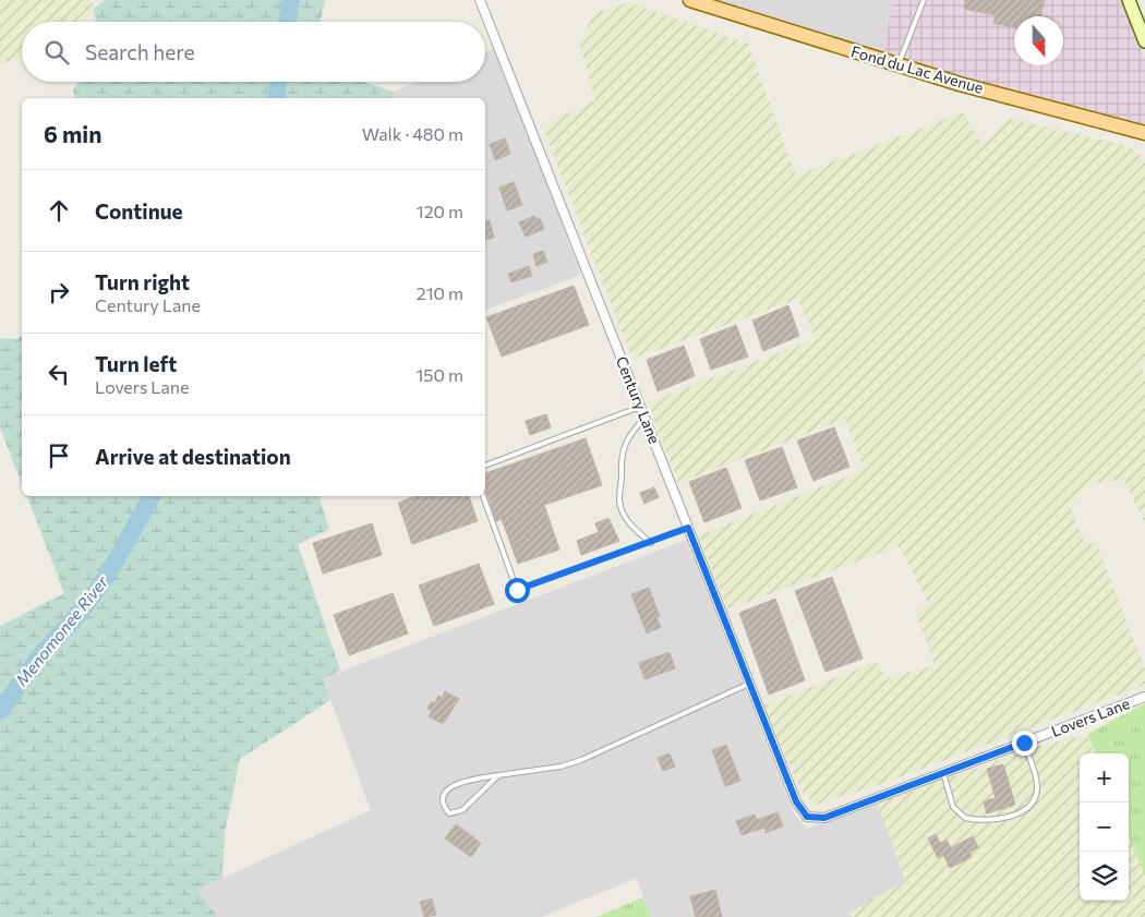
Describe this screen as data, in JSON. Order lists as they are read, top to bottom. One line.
{"streets":{"main road":["Fond du Lac Avenue"],"street":["Century Lane","Lovers Lane"]},"crossings":[["Century Lane","Lovers Lane"]],"water":["Menomonee River"],"north":"bottom","page":{"search":"Search here","heading":["6 min","Walk · 480 m"],"list":[["Continue","120 m"],["Turn right","Century Lane","210 m"],["Turn left","Lovers Lane","150 m"],"Arrive at destination"],"map_buttons":["+","−"]}}
